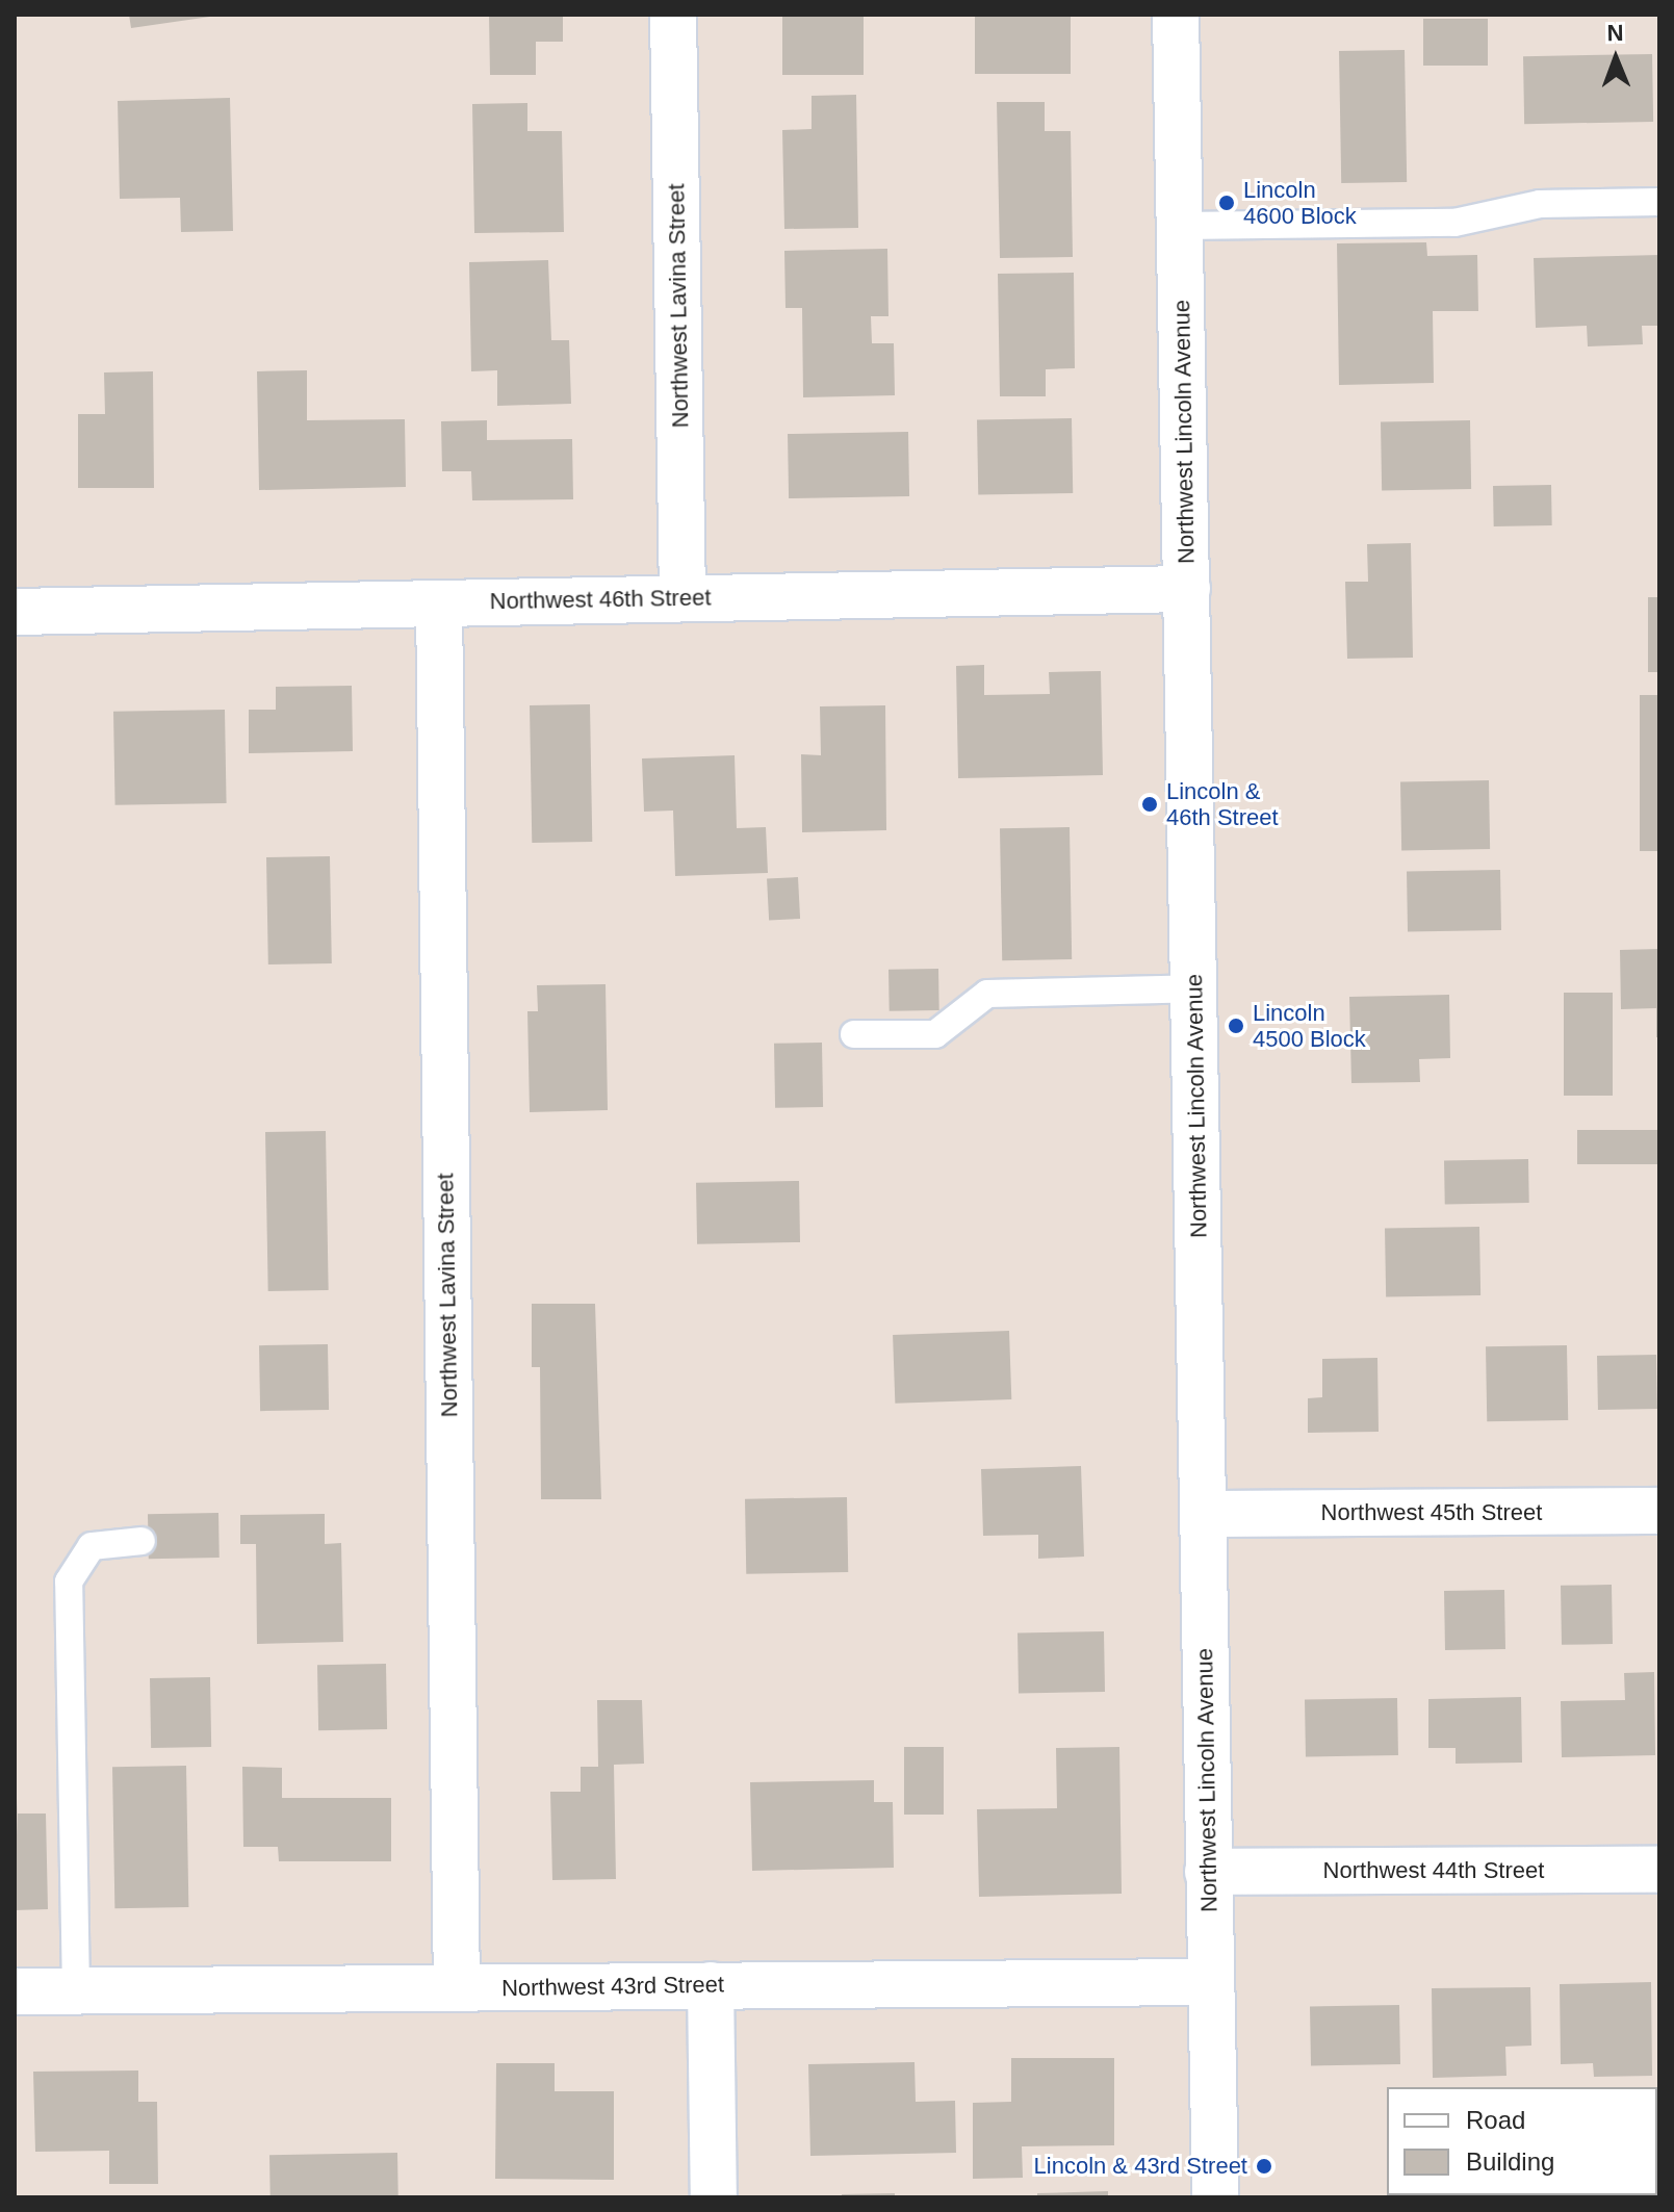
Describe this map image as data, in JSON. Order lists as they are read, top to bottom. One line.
{"streets":{"street":["Northwest Lavina Street","Northwest Lincoln Avenue","Northwest 46th Street","Northwest 45th Street","Northwest 44th Street","Northwest 43rd Street"]},"crossings":[["Northwest Lavina Street","Northwest 46th Street"],["Northwest Lavina Street","Northwest 43rd Street"],["Northwest Lincoln Avenue","Northwest 46th Street"],["Northwest Lincoln Avenue","Northwest 45th Street"],["Northwest Lincoln Avenue","Northwest 44th Street"],["Northwest Lincoln Avenue","Northwest 43rd Street"]],"places":["Lincoln 4600 Block","Lincoln & 46th Street","Lincoln 4500 Block","Lincoln & 43rd Street"],"legend":["Road","Building"],"north":"top"}
